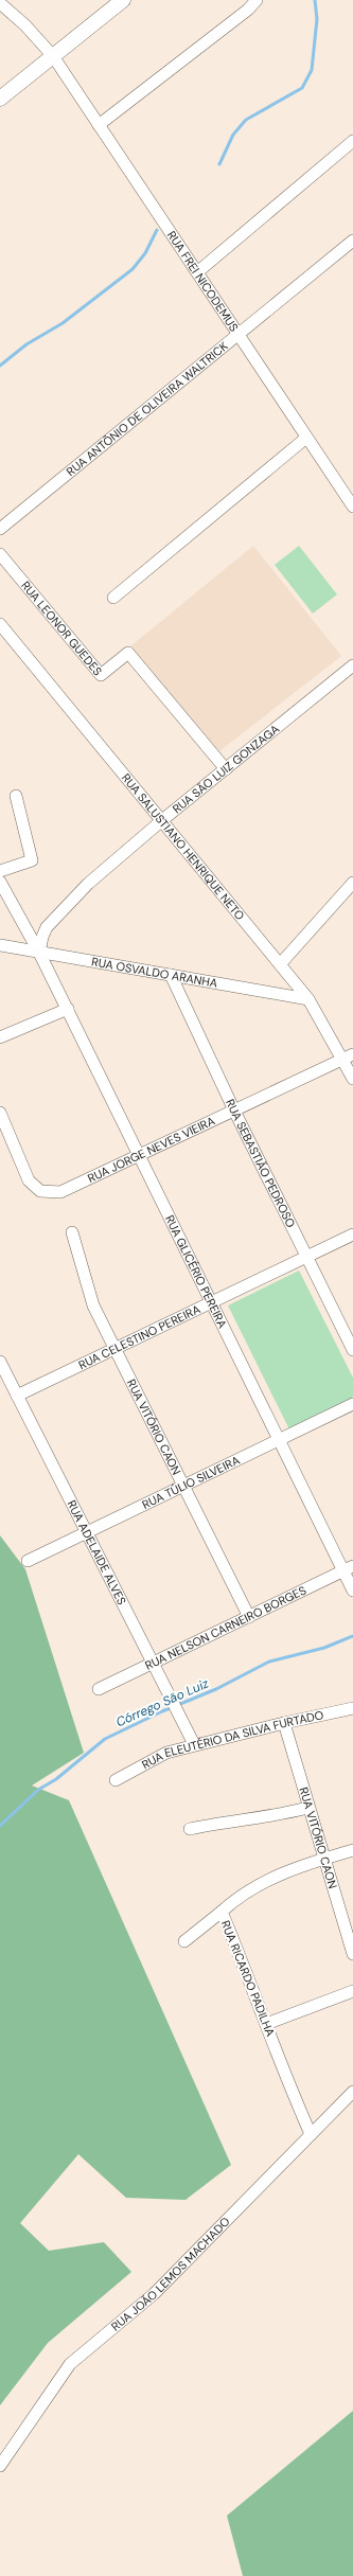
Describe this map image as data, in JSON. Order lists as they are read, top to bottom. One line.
{"streets":{"street":["RUA FREI NICODEMUS","RUA ANTÔNIO DE OLIVEIRA WALTRICK","RUA LEONOR GUEDES","RUA SÃO LUIZ GONZAGA","RUA SALUSTIANO HENRIQUE NETO","RUA OSVALDO ARANHA","RUA JORGE NEVES VIEIRA","RUA SEBASTIÃO PEDROSO","RUA GLICÉRIO PEREIRA","RUA CELESTINO PEREIRA","RUA VITÓRIO CAON","RUA TÚLIO SILVEIRA","RUA ADELAIDE ALVES","RUA NELSON CARNEIRO BORGES","RUA ELEUTÉRIO DA SILVA FURTADO","RUA RICARDO PADILHA","RUA JOÃO LEMOS MACHADO"]},"crossings":[["RUA FREI NICODEMUS","RUA ANTÔNIO DE OLIVEIRA WALTRICK"],["RUA LEONOR GUEDES","RUA SÃO LUIZ GONZAGA"],["RUA SÃO LUIZ GONZAGA","RUA SALUSTIANO HENRIQUE NETO"],["RUA SÃO LUIZ GONZAGA","RUA OSVALDO ARANHA"],["RUA SÃO LUIZ GONZAGA","RUA GLICÉRIO PEREIRA"],["RUA SALUSTIANO HENRIQUE NETO","RUA OSVALDO ARANHA"],["RUA SALUSTIANO HENRIQUE NETO","RUA JORGE NEVES VIEIRA"],["RUA OSVALDO ARANHA","RUA SEBASTIÃO PEDROSO"],["RUA OSVALDO ARANHA","RUA GLICÉRIO PEREIRA"],["RUA JORGE NEVES VIEIRA","RUA SEBASTIÃO PEDROSO"],["RUA JORGE NEVES VIEIRA","RUA GLICÉRIO PEREIRA"],["RUA SEBASTIÃO PEDROSO","RUA CELESTINO PEREIRA"],["RUA GLICÉRIO PEREIRA","RUA CELESTINO PEREIRA"],["RUA GLICÉRIO PEREIRA","RUA TÚLIO SILVEIRA"],["RUA GLICÉRIO PEREIRA","RUA NELSON CARNEIRO BORGES"],["RUA CELESTINO PEREIRA","RUA VITÓRIO CAON"],["RUA CELESTINO PEREIRA","RUA ADELAIDE ALVES"],["RUA VITÓRIO CAON","RUA TÚLIO SILVEIRA"],["RUA VITÓRIO CAON","RUA NELSON CARNEIRO BORGES"],["RUA VITÓRIO CAON","RUA ELEUTÉRIO DA SILVA FURTADO"],["RUA VITÓRIO CAON","RUA RICARDO PADILHA"],["RUA TÚLIO SILVEIRA","RUA ADELAIDE ALVES"],["RUA ADELAIDE ALVES","RUA NELSON CARNEIRO BORGES"],["RUA ADELAIDE ALVES","RUA ELEUTÉRIO DA SILVA FURTADO"],["RUA RICARDO PADILHA","RUA JOÃO LEMOS MACHADO"]],"water":["Córrego São Luiz"]}
